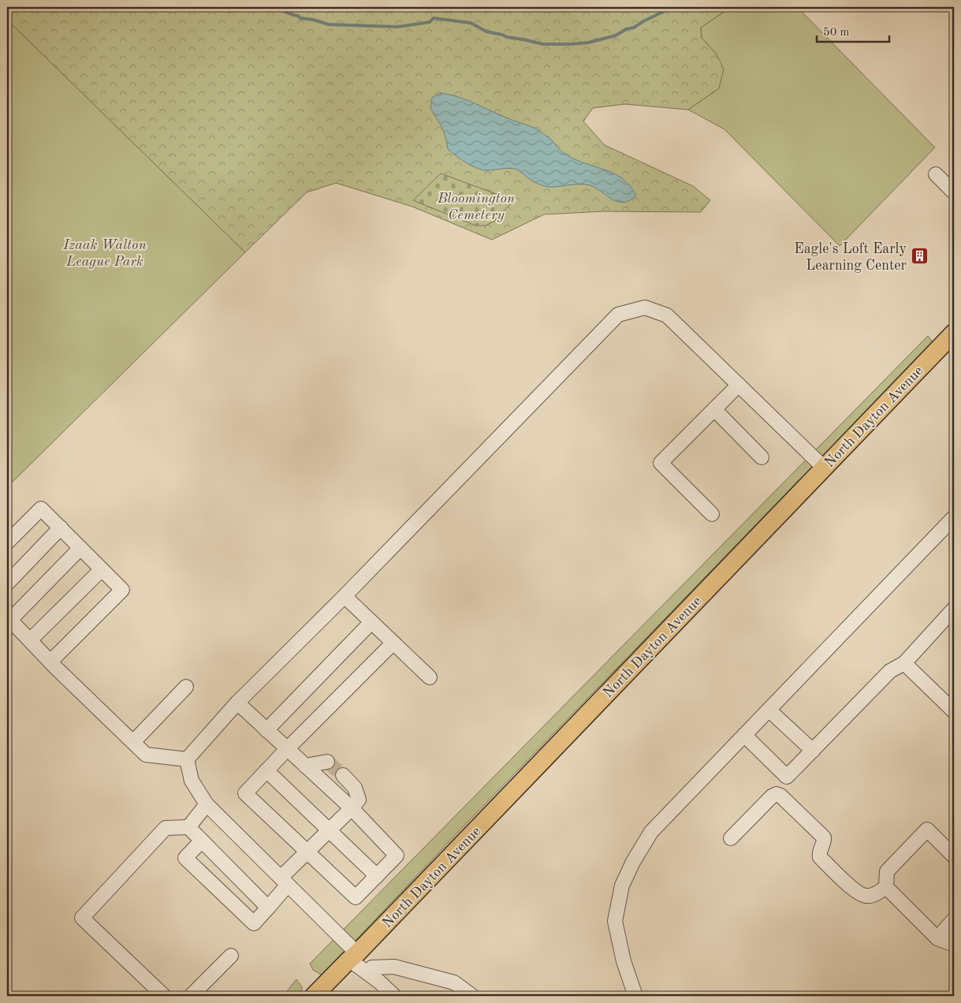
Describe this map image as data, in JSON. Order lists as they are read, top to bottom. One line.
{"streets":{"main road":["North Dayton Avenue"]},"parks":["Bloomington Cemetery","Izaak Walton League Park"],"places":{"building":["Eagle's Loft Early Learning Center"]},"scale_bar":"50 m"}
